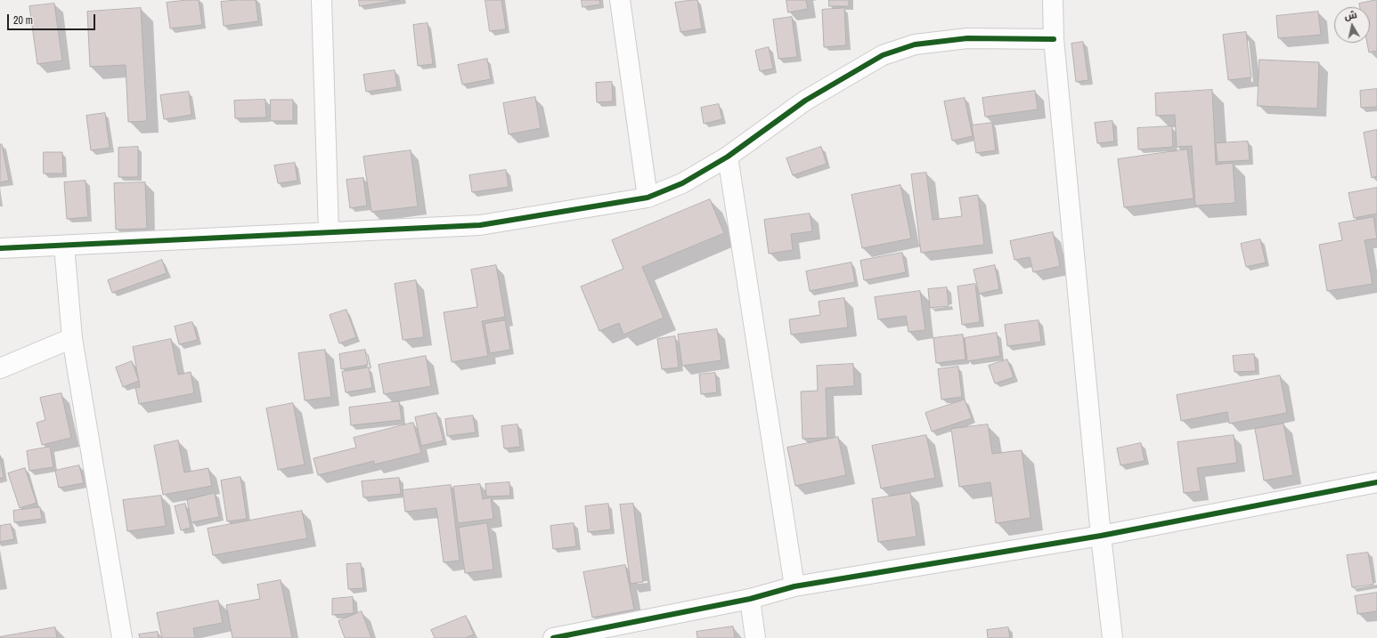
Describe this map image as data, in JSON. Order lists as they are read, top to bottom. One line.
{"scale_bar":"20 m","north":"top"}
